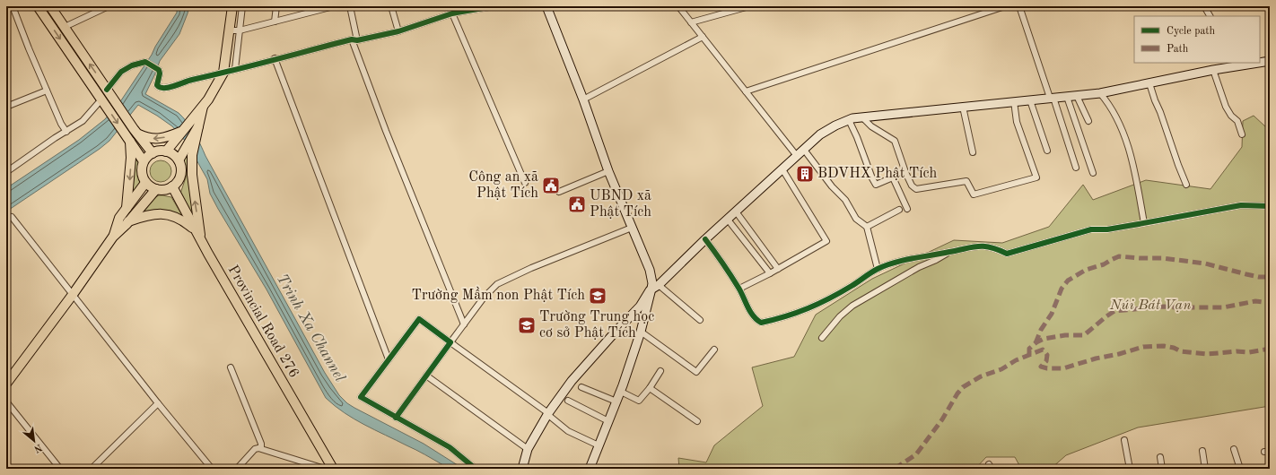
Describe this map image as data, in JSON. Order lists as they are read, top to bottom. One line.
{"streets":{"main road":["Provincial Road 276"]},"water":["Trinh Xa Channel"],"parks":["Núi Bát Vạn"],"places":{"building":["BDVHX Phật Tích"],"public building":["Công an xã Phật Tích","UBND xã Phật Tích"],"school or university":["Trường Mầm non Phật Tích","Trường Trung học cơ sở Phật Tích"]},"legend":["Cycle path","Path"],"north":"bottom right"}
